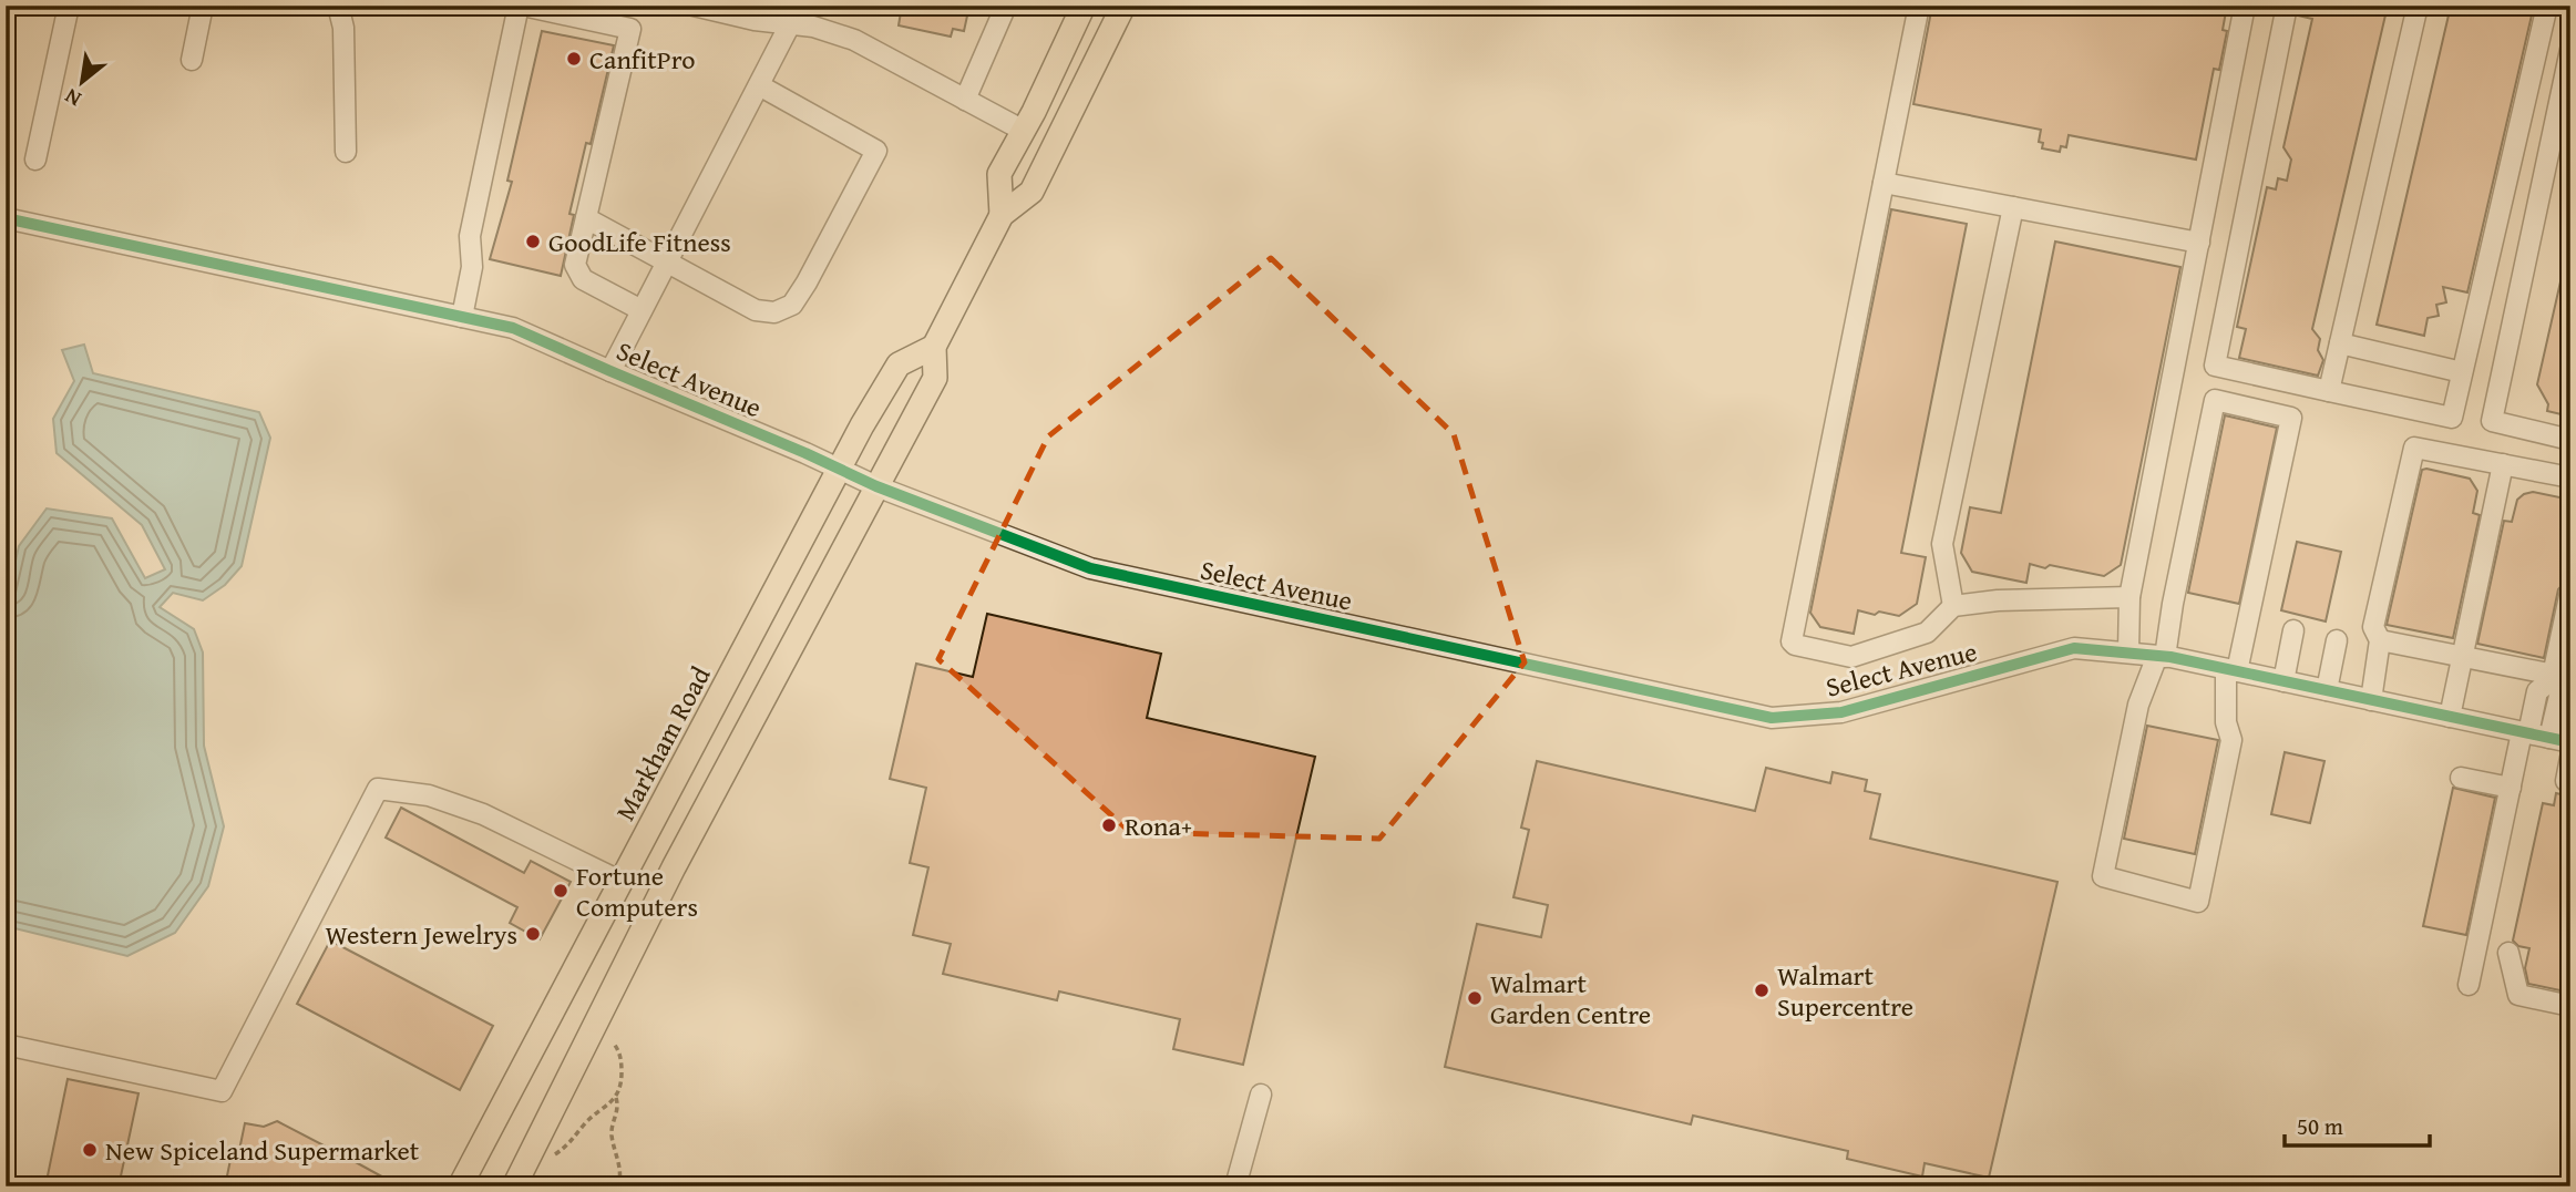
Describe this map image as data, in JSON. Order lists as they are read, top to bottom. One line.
{"streets":{"main road":["Markham Road"],"street":["Select Avenue"]},"crossings":[["Select Avenue","Markham Road"]],"places":["CanfitPro","GoodLife Fitness","Rona+","Fortune Computers","Western Jewelrys","Walmart Supercentre","Walmart Garden Centre","New Spiceland Supermarket"],"scale_bar":"50 m","north":"bottom left"}
